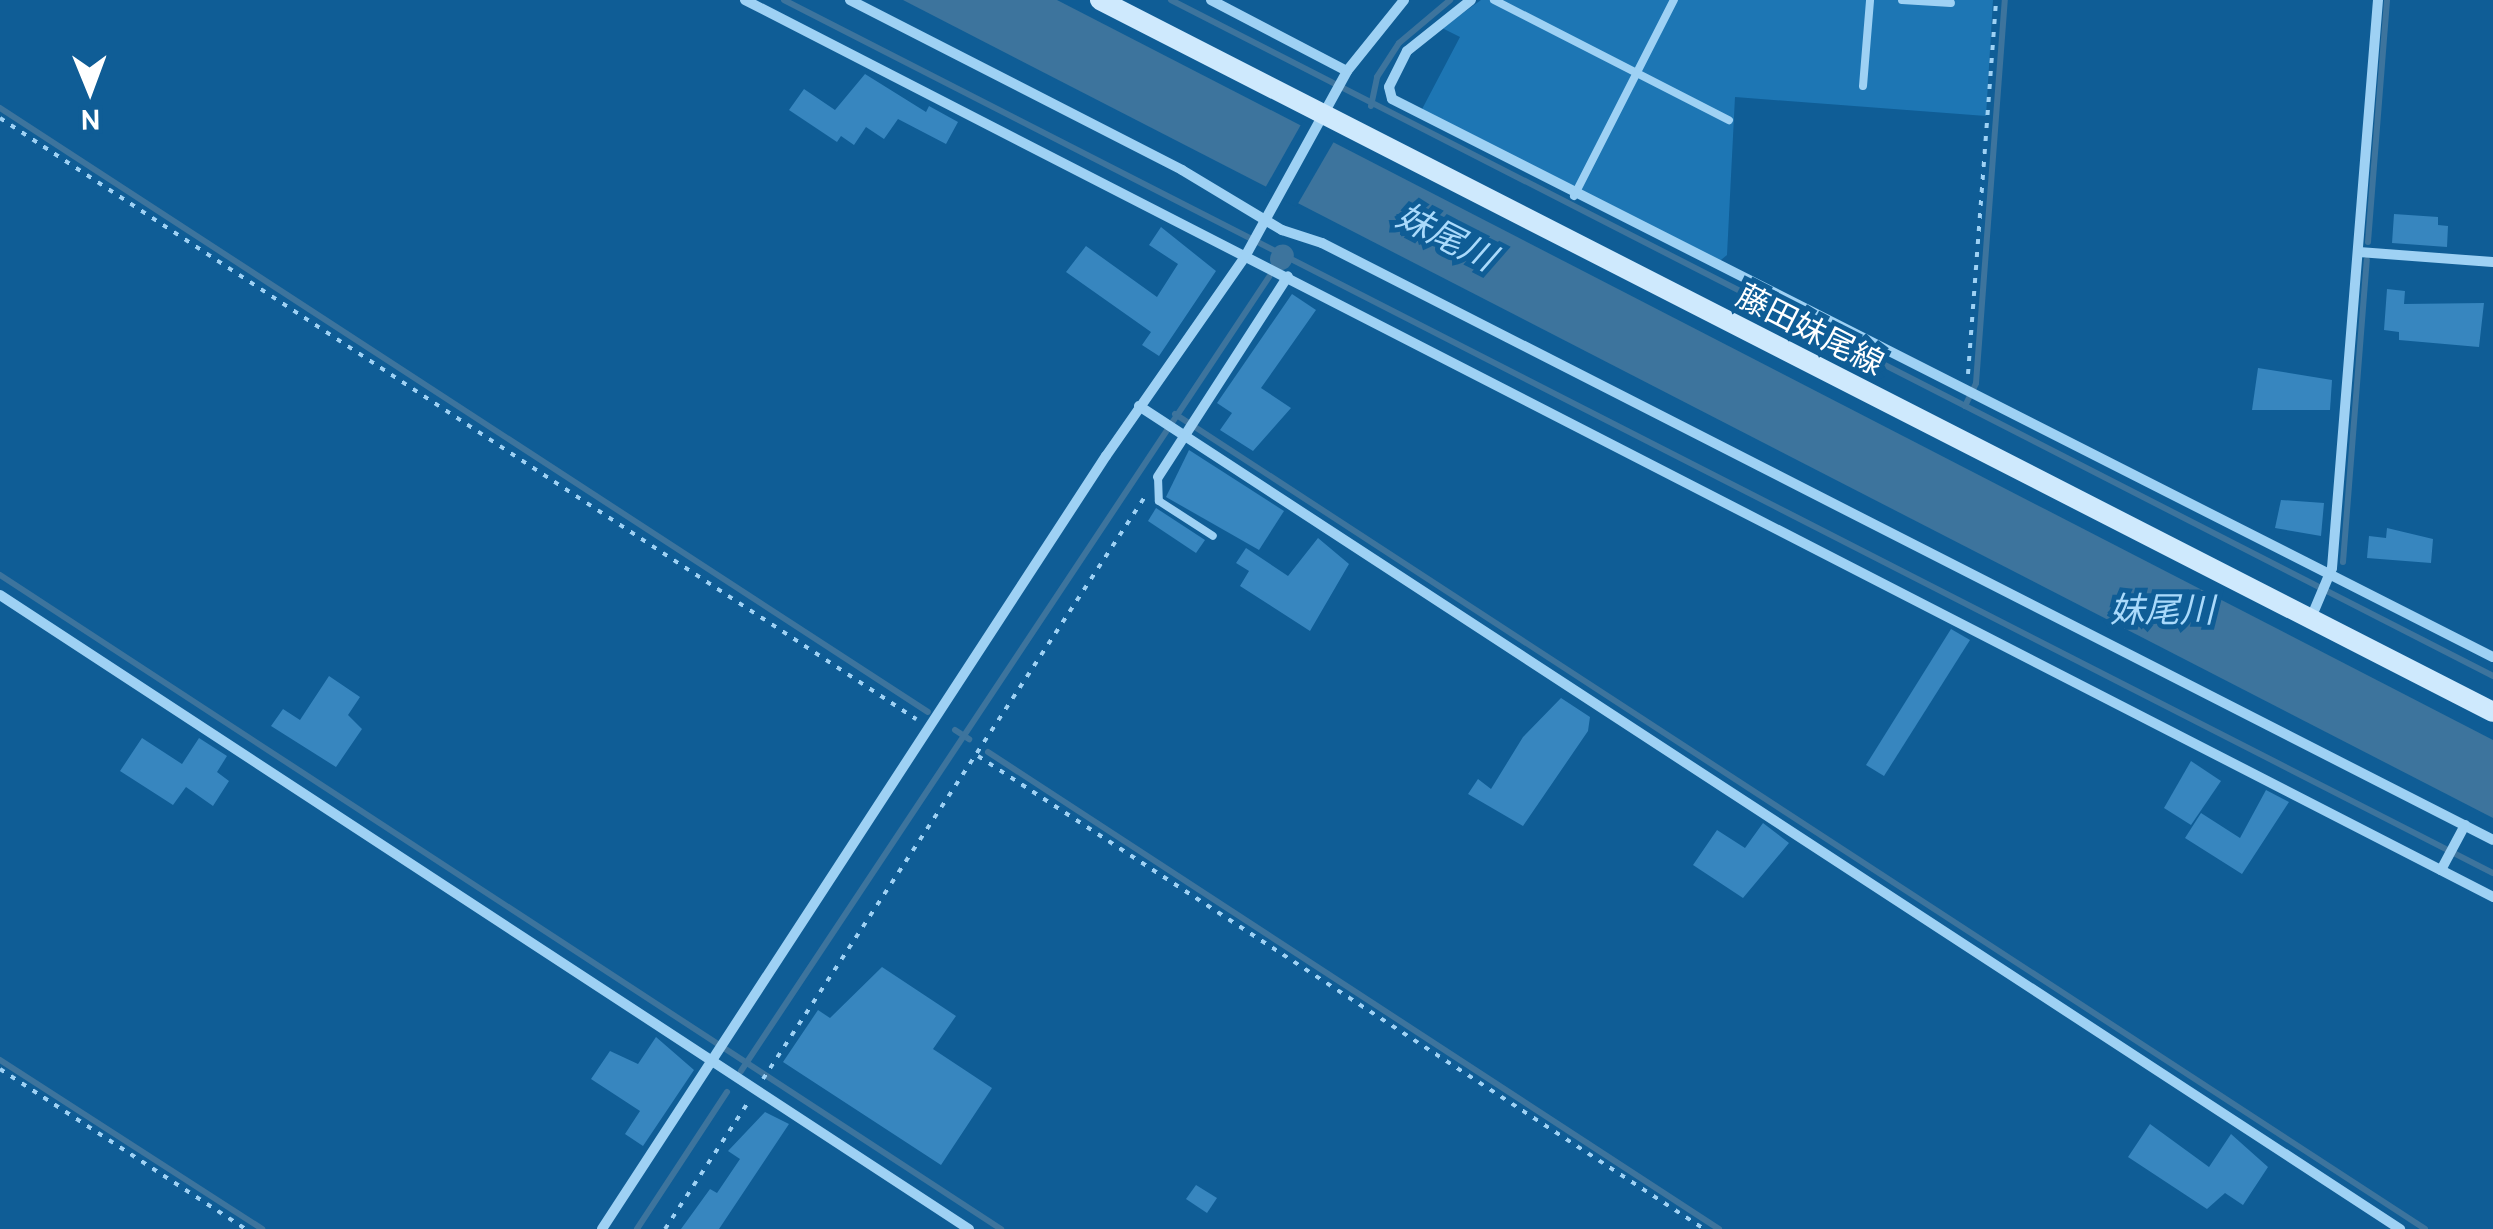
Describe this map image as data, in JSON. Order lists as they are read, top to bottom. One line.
{"streets":{"main road":["藤田妹尾線"]},"water":["妹尾川"],"north":"bottom"}
